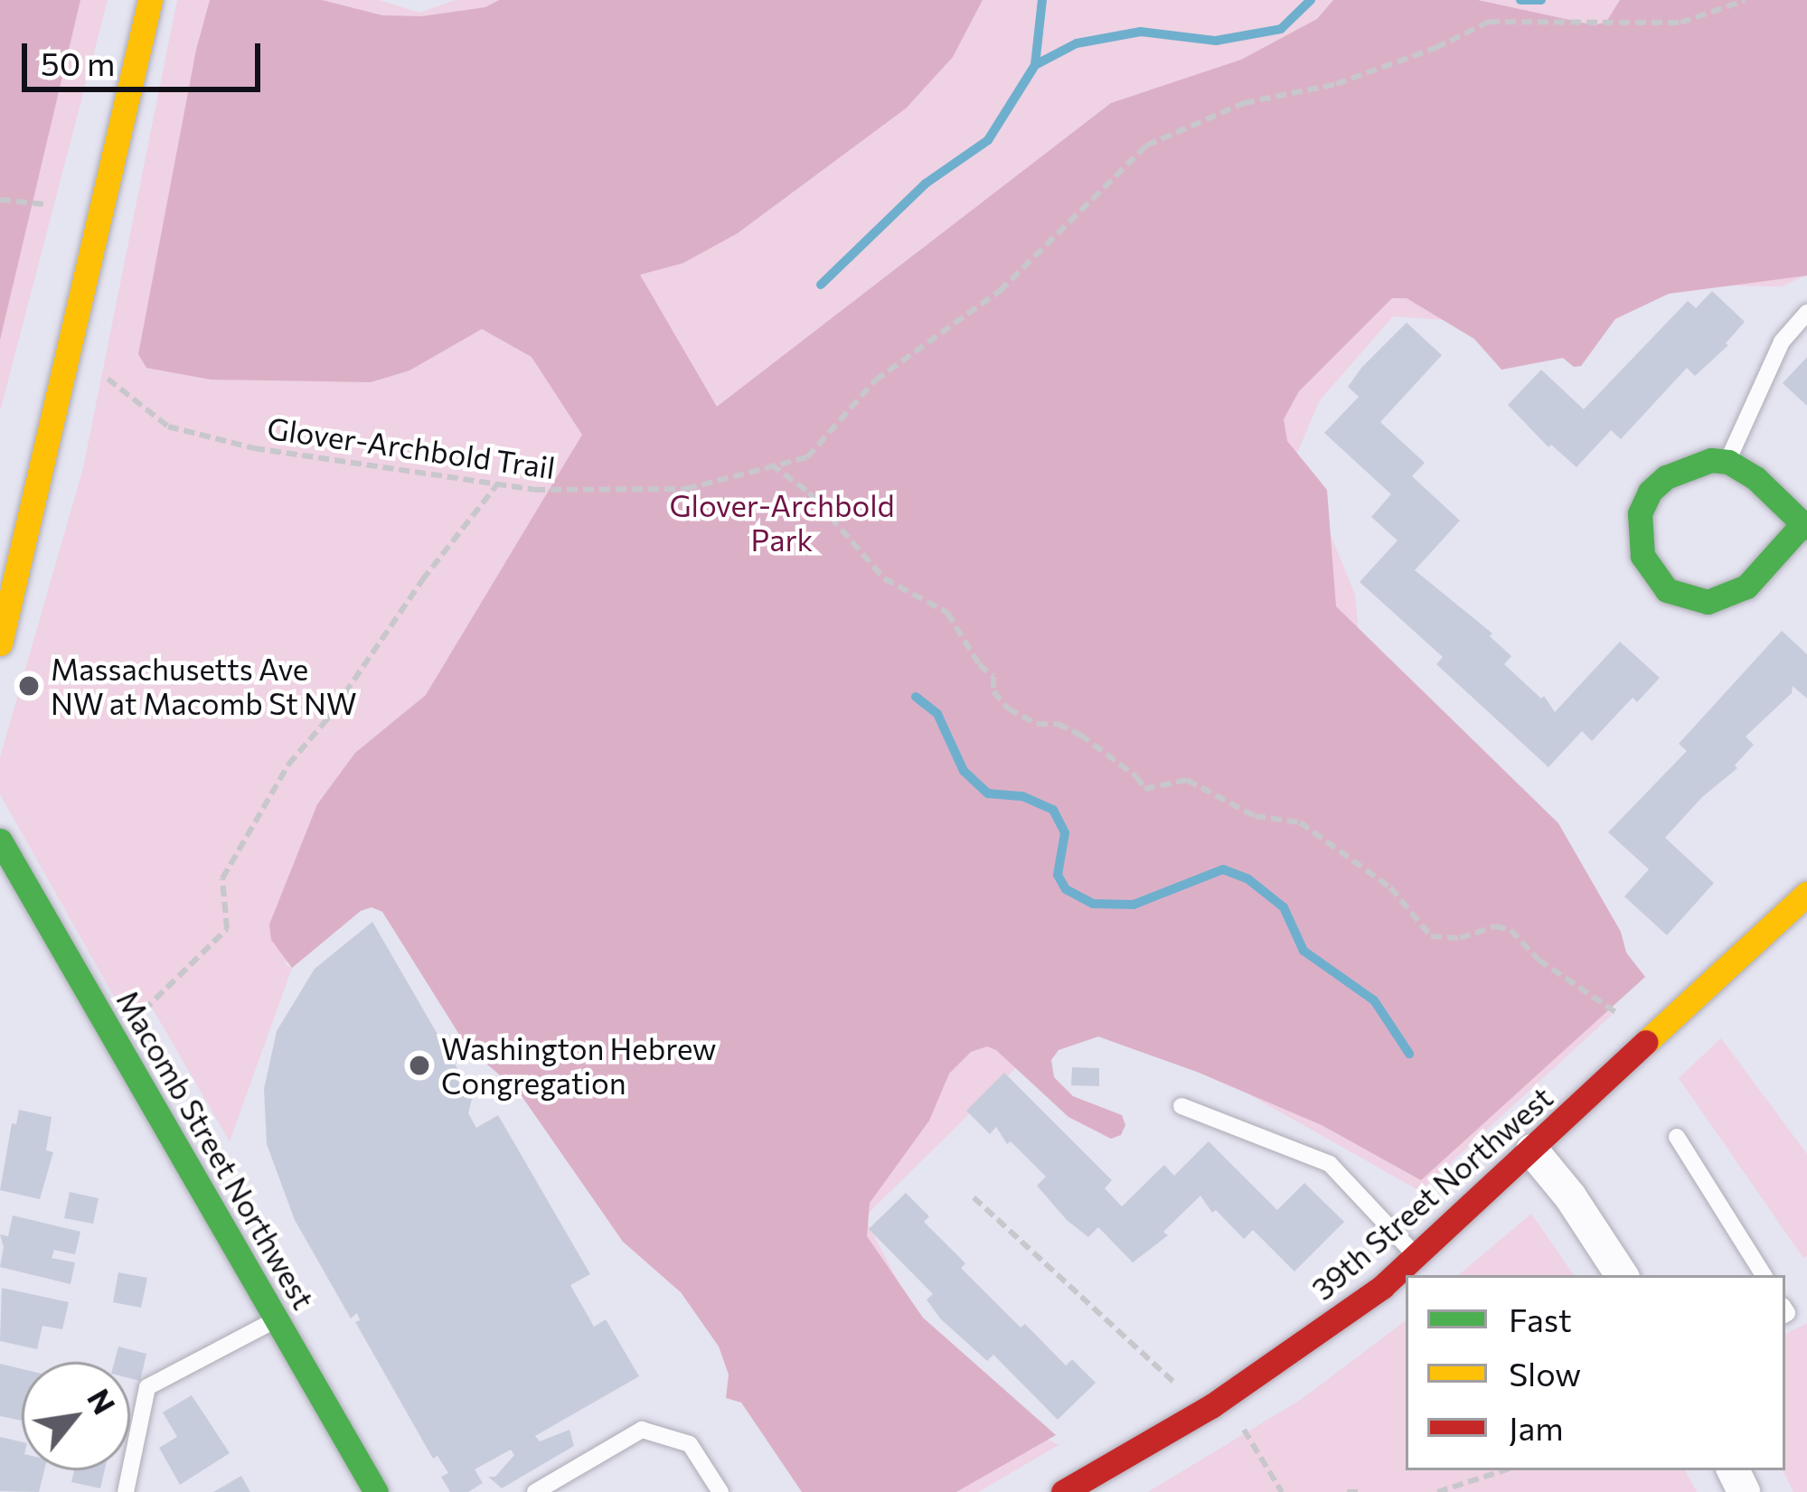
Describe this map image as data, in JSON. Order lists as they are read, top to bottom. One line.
{"streets":{"street":["Macomb Street Northwest","39th Street Northwest"],"path":["Glover-Archbold Trail"]},"parks":["Glover-Archbold Park"],"places":["Massachusetts Ave NW at Macomb St NW","Washington Hebrew Congregation"],"legend":["Fast","Slow","Jam"],"scale_bar":"50 m","north":"top right"}
